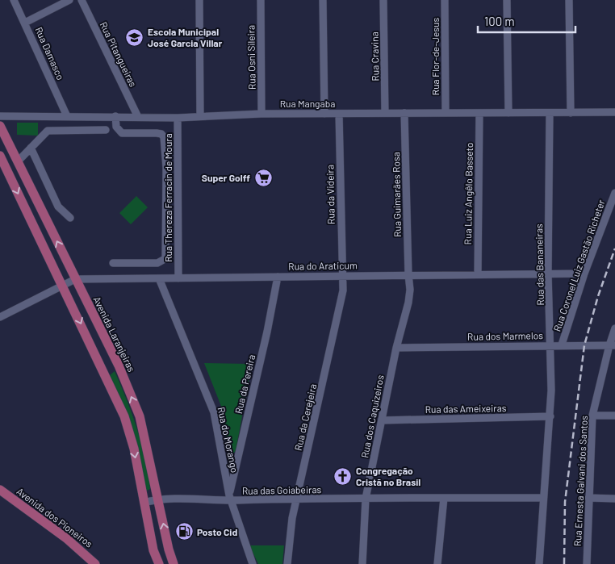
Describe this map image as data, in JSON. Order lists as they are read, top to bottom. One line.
{"streets":{"main road":["Avenida Laranjeiras","Avenida dos Pioneiros"],"street":["Rua Damasco","Rua Pitangueiras","Rua Cravina","Rua Flor-de-Jesus","Rua Osni Sileira","Rua Mangaba","Rua Luiz Angêlo Basseto","Rua da Videira","Rua Guimarães Rosa","Rua Thereza Ferracin de Moura","Rua das Bananeiras","Rua do Araticum","Rua Coronel Luiz Gastão Richeter","Rua dos Marmelos","Rua da Pereira","Rua das Ameixeiras","Rua dos Caquizeiros","Rua da Cerejeira","Rua do Morango","Rua Ernesta Galvani dos Santos","Rua das Goiabeiras"]},"crossings":[["Rua Damasco","Rua Mangaba"],["Rua Pitangueiras","Rua Mangaba"],["Rua Cravina","Rua Mangaba"],["Rua Flor-de-Jesus","Rua Mangaba"],["Rua Osni Sileira","Rua Mangaba"],["Rua Mangaba","Rua Luiz Angêlo Basseto"],["Rua Mangaba","Rua da Videira"],["Rua Mangaba","Rua Guimarães Rosa"],["Rua Mangaba","Rua Thereza Ferracin de Moura"],["Rua Mangaba","Rua das Bananeiras"],["Rua Luiz Angêlo Basseto","Rua do Araticum"],["Rua da Videira","Rua do Araticum"],["Rua da Videira","Rua da Cerejeira"],["Rua Guimarães Rosa","Rua do Araticum"],["Rua Guimarães Rosa","Rua dos Caquizeiros"],["Rua Thereza Ferracin de Moura","Rua do Araticum"],["Rua das Bananeiras","Rua do Araticum"],["Rua das Bananeiras","Rua dos Marmelos"],["Rua das Bananeiras","Rua das Ameixeiras"],["Rua do Araticum","Rua Coronel Luiz Gastão Richeter"],["Rua do Araticum","Avenida Laranjeiras"],["Rua do Araticum","Rua da Pereira"],["Rua do Araticum","Rua dos Caquizeiros"],["Rua do Araticum","Rua da Cerejeira"],["Rua do Araticum","Rua do Morango"],["Rua Coronel Luiz Gastão Richeter","Rua dos Marmelos"],["Avenida Laranjeiras","Rua das Goiabeiras"],["Rua dos Marmelos","Rua dos Caquizeiros"],["Rua dos Marmelos","Rua Ernesta Galvani dos Santos"],["Rua da Pereira","Rua do Morango"],["Rua da Pereira","Rua das Goiabeiras"],["Rua das Ameixeiras","Rua dos Caquizeiros"],["Rua dos Caquizeiros","Rua das Goiabeiras"],["Rua da Cerejeira","Rua das Goiabeiras"],["Rua do Morango","Rua das Goiabeiras"]],"places":{"school or university":["Escola Municipal José Garcia Villar"],"supermarket":["Super Golff"],"church":["Congregação Cristã no Brasil"],"fuel station":["Posto Cid"]},"scale_bar":"100 m"}
